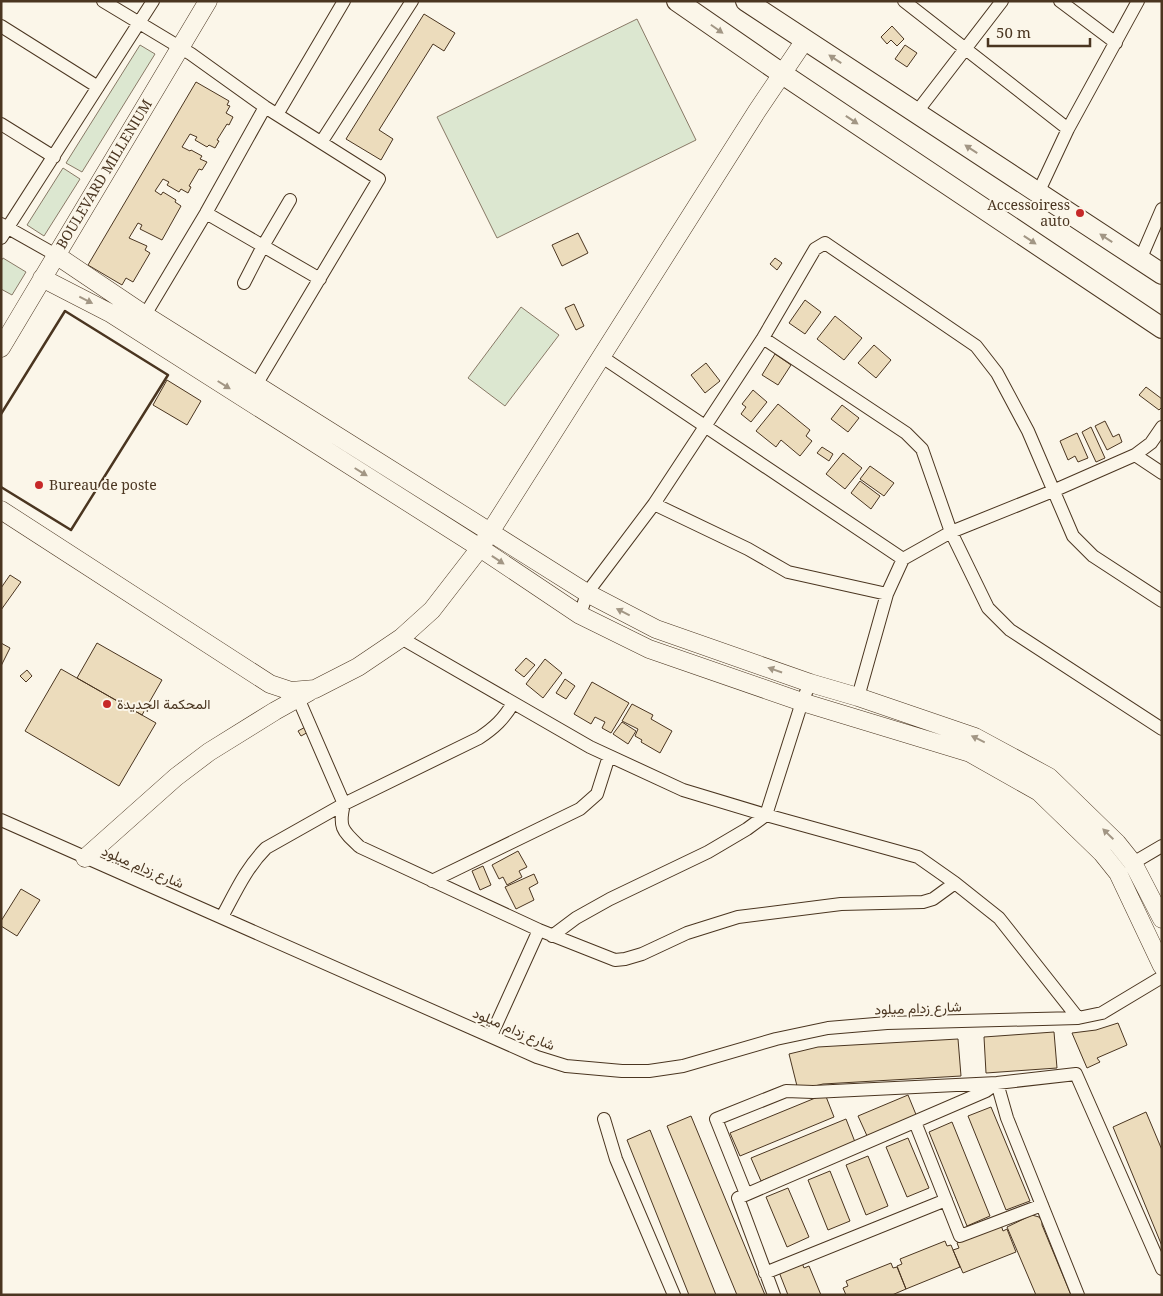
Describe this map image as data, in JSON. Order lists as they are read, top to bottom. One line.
{"streets":{"main road":["BOULEVARD MILLENIUM"],"street":["شارع زدام ميلود"]},"places":["Accessoiress auto","Bureau de poste","المحكمة الجديدة"],"scale_bar":"50 m"}
